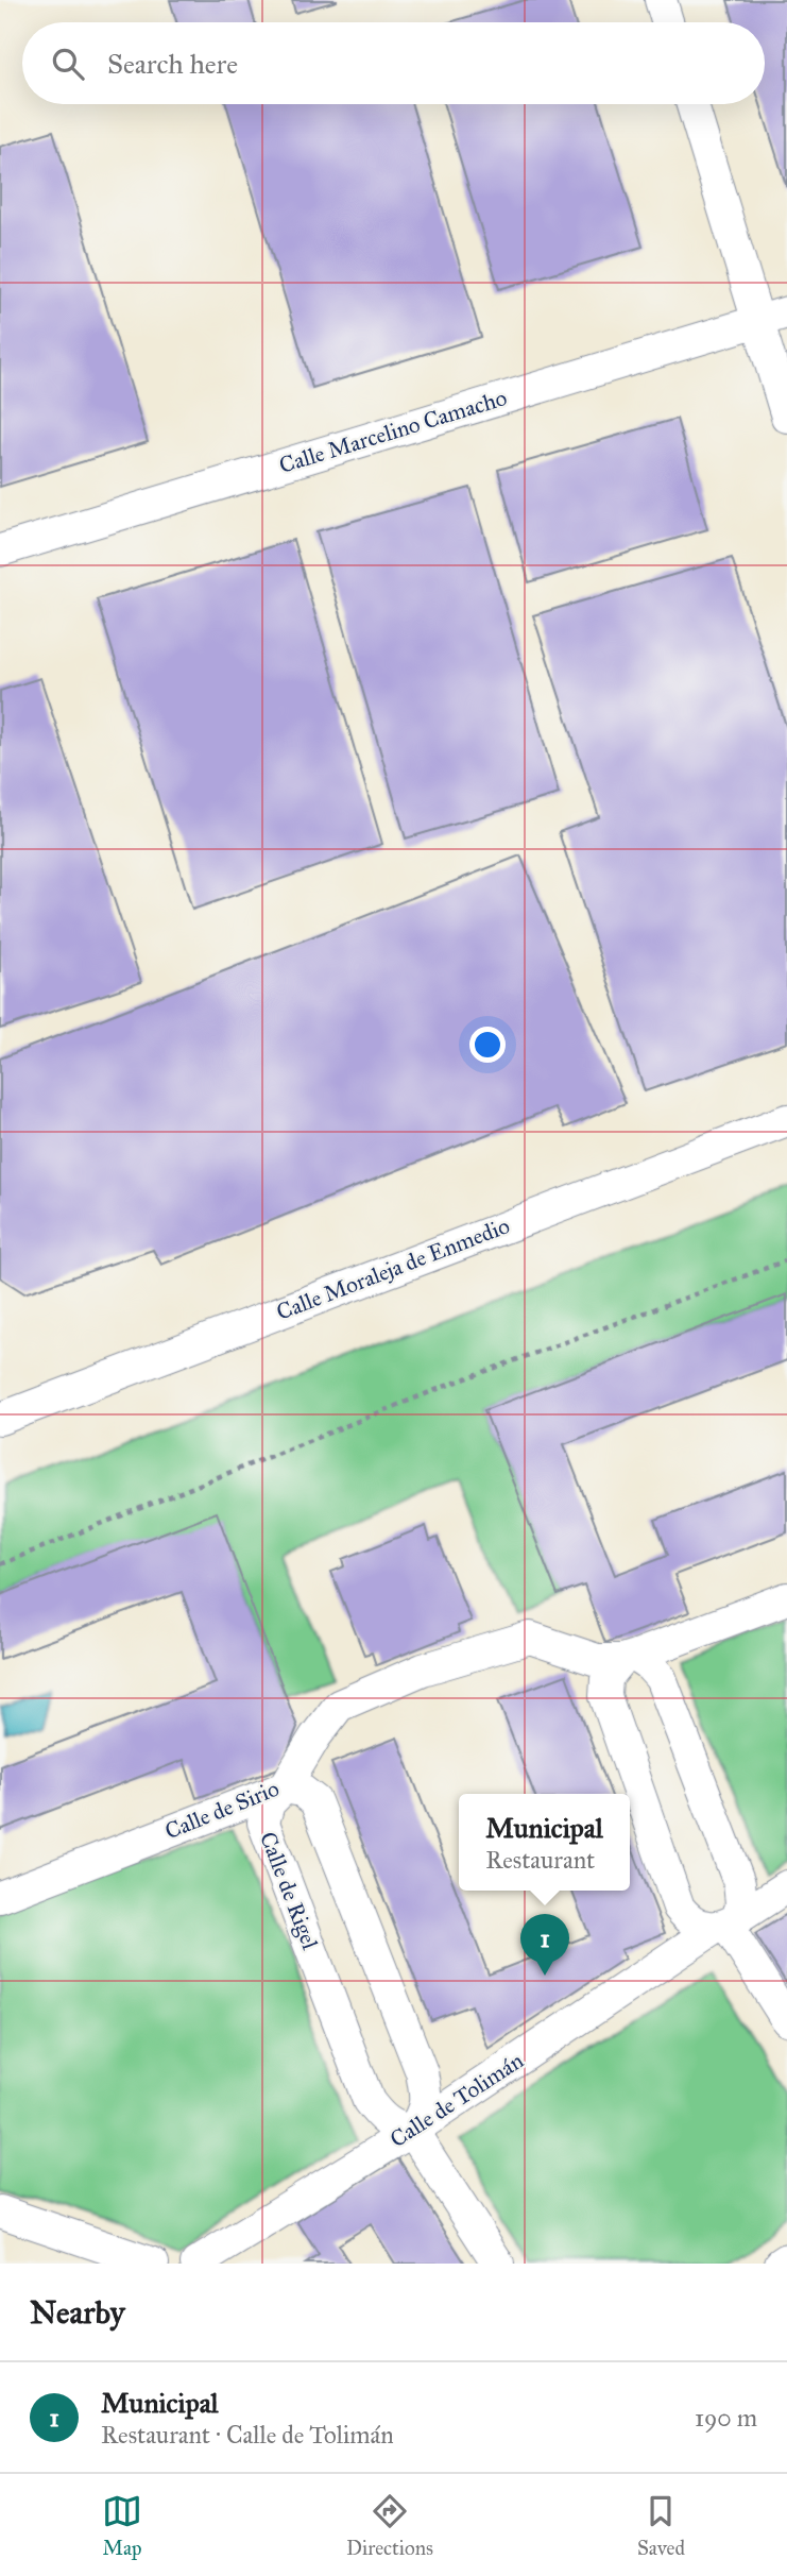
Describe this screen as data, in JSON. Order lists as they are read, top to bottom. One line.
{"streets":{"street":["Calle Marcelino Camacho","Calle Moraleja de Enmedio","Calle de Sirio","Calle de Rigel","Calle de Tolimán"]},"crossings":[["Calle de Sirio","Calle de Rigel"],["Calle de Rigel","Calle de Tolimán"]],"page":{"search":"Search here","popup":["Municipal","Restaurant"],"pins":"1","heading":"Nearby","list":[{"mark":"1","name":"Municipal","note":"Restaurant · Calle de Tolimán","value":"190 m"}],"nav":["Map","Directions","Saved"]}}
